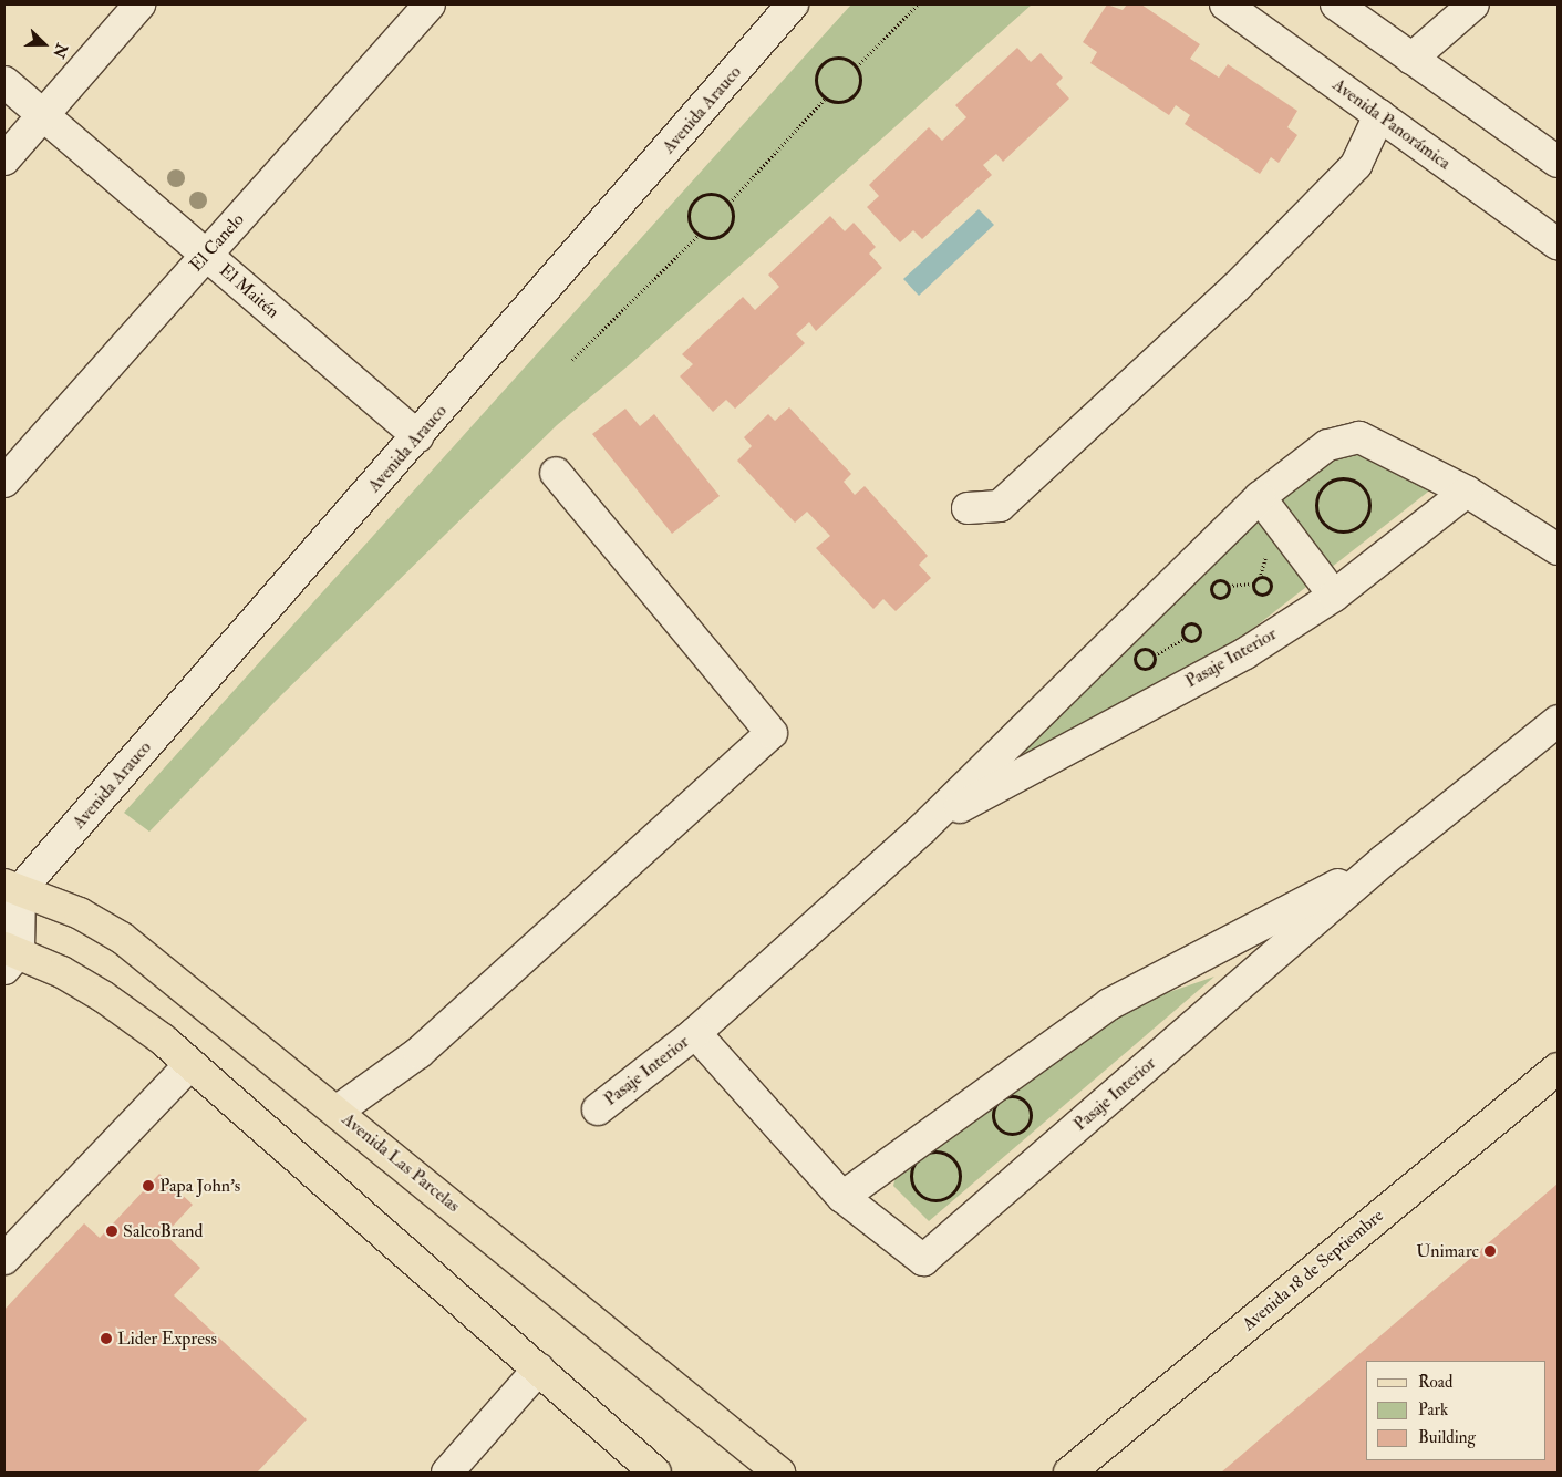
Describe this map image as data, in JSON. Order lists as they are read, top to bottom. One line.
{"streets":{"main road":["Avenida Las Parcelas","Avenida 18 de Septiembre"],"street":["Avenida Arauco","Avenida Panorámica","El Canelo","El Maitén","Pasaje Interior"]},"crossings":[["Avenida Arauco","El Maitén"],["Avenida Arauco","Avenida Las Parcelas"],["El Canelo","El Maitén"]],"places":["Papa John's","SalcoBrand","Unimarc","Lider Express"],"legend":["Road","Park","Building"],"north":"right"}
